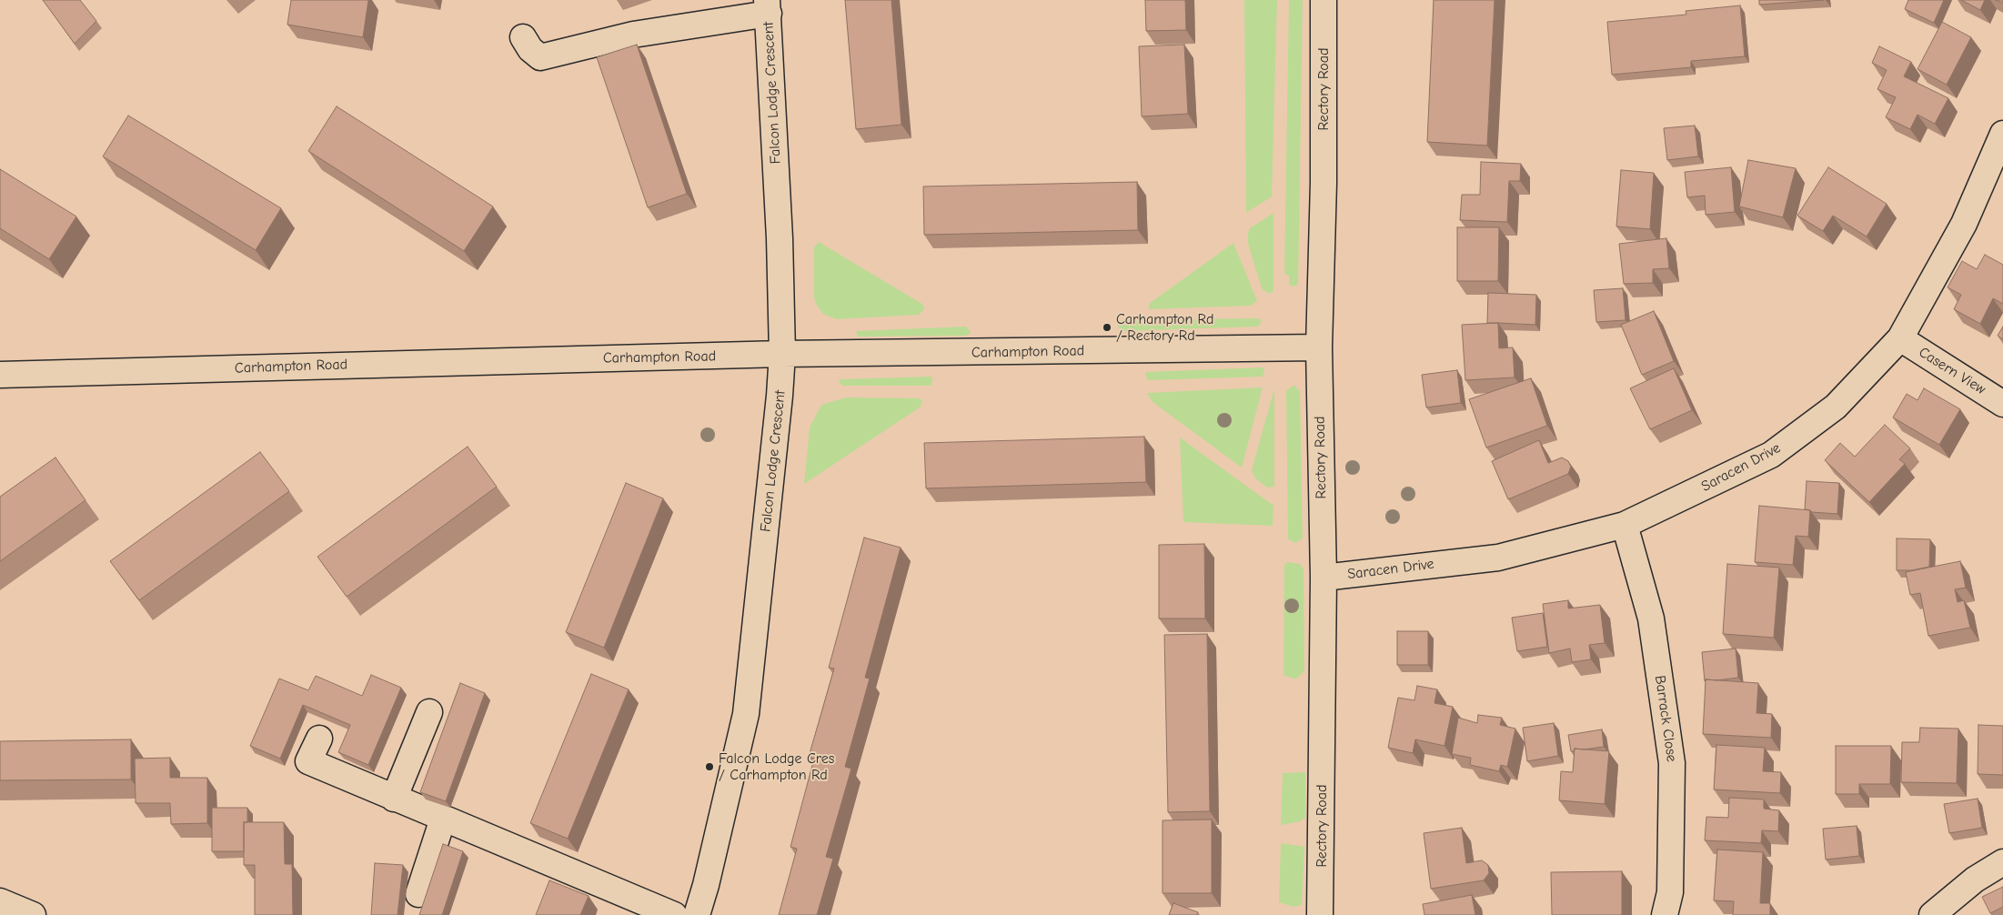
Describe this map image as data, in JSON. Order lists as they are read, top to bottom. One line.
{"streets":{"street":["Rectory Road","Falcon Lodge Crescent","Carhampton Road","Casern View","Saracen Drive","Barrack Close"]},"crossings":[["Rectory Road","Carhampton Road"],["Rectory Road","Saracen Drive"],["Falcon Lodge Crescent","Carhampton Road"],["Casern View","Saracen Drive"],["Saracen Drive","Barrack Close"]],"places":["Carhampton Rd / Rectory Rd","Falcon Lodge Cres / Carhampton Rd"]}
